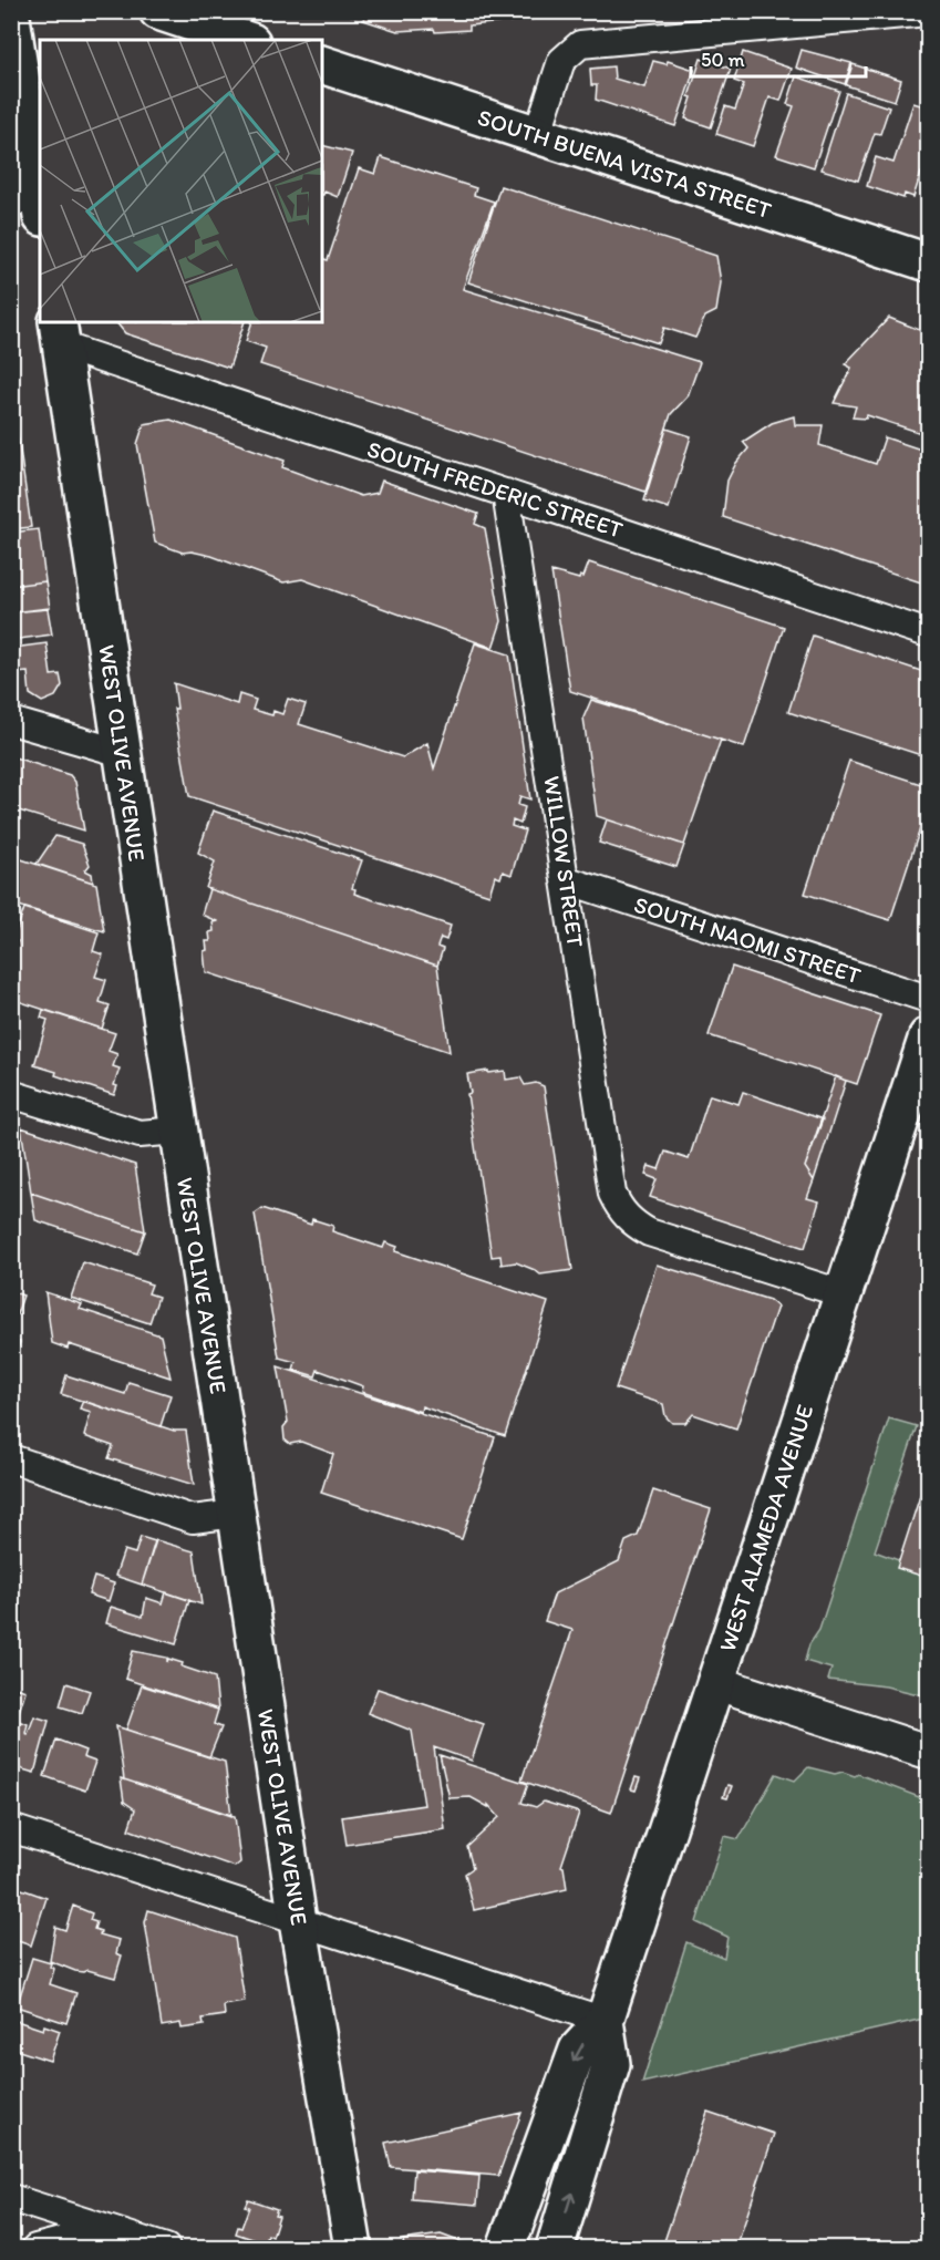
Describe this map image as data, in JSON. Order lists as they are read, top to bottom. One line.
{"streets":{"main road":["SOUTH BUENA VISTA STREET","WEST OLIVE AVENUE","WEST ALAMEDA AVENUE"],"street":["SOUTH FREDERIC STREET","WILLOW STREET","SOUTH NAOMI STREET"]},"crossings":[["SOUTH FREDERIC STREET","WEST OLIVE AVENUE"],["SOUTH FREDERIC STREET","WILLOW STREET"],["WILLOW STREET","SOUTH NAOMI STREET"],["WILLOW STREET","WEST ALAMEDA AVENUE"]],"scale_bar":"50 m"}
